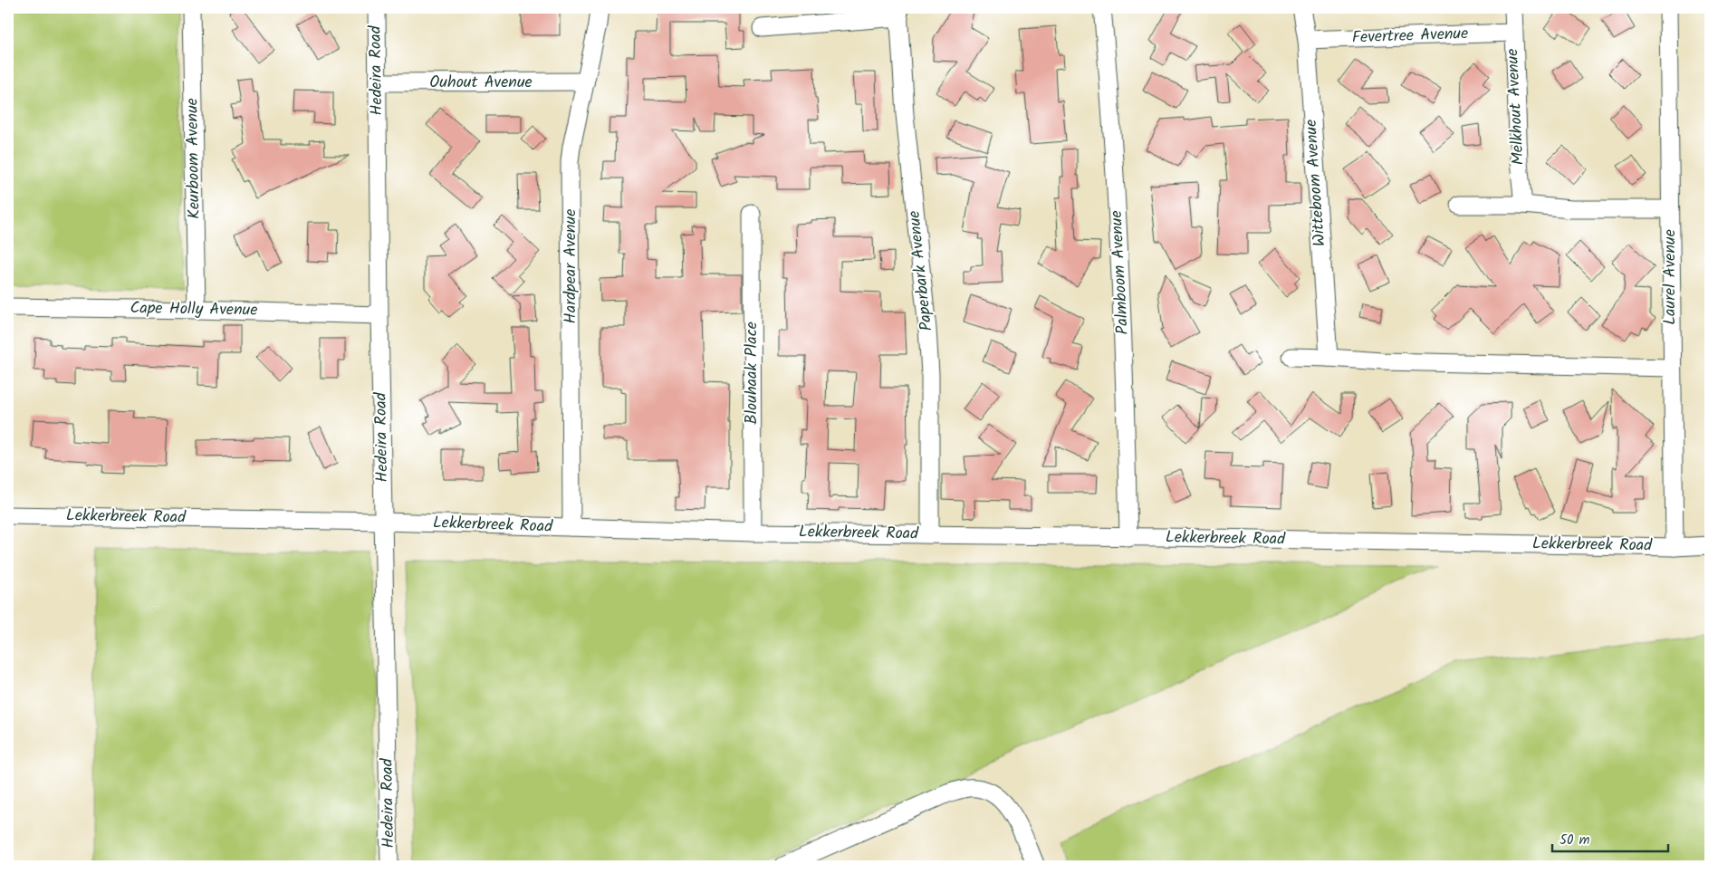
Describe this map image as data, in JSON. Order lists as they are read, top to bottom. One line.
{"streets":{"street":["Fevertree Avenue","Hedeira Road","Ouhout Avenue","Melkhout Avenue","Keurboom Avenue","Witteboom Avenue","Hardpear Avenue","Paperbark Avenue","Palmboom Avenue","Laurel Avenue","Cape Holly Avenue","Blouhaak Place","Lekkerbreek Road"]},"crossings":[["Fevertree Avenue","Melkhout Avenue"],["Fevertree Avenue","Witteboom Avenue"],["Hedeira Road","Ouhout Avenue"],["Hedeira Road","Cape Holly Avenue"],["Hedeira Road","Lekkerbreek Road"],["Ouhout Avenue","Hardpear Avenue"],["Keurboom Avenue","Cape Holly Avenue"],["Hardpear Avenue","Lekkerbreek Road"],["Paperbark Avenue","Lekkerbreek Road"],["Palmboom Avenue","Lekkerbreek Road"],["Laurel Avenue","Lekkerbreek Road"],["Blouhaak Place","Lekkerbreek Road"]],"scale_bar":"50 m"}
